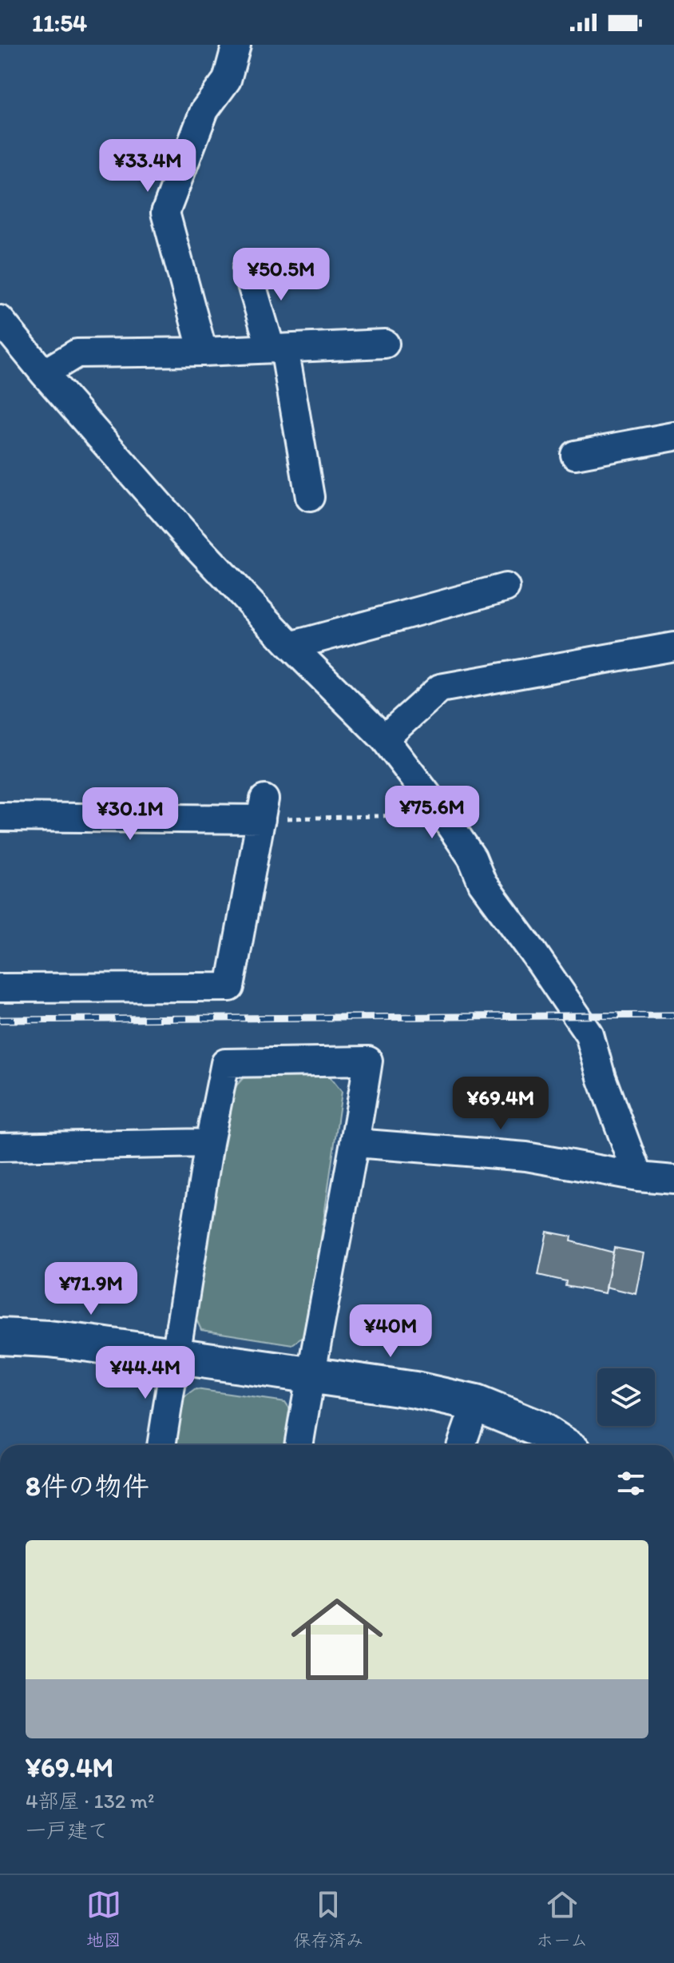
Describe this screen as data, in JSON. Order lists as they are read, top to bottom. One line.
{"page":{"status":"11:54","price":["¥33.4M","¥50.5M","¥75.6M","¥30.1M","¥69.4M","¥71.9M","¥40M","¥44.4M"],"heading":"8件の物件","list":[{"name":"¥69.4M","note":"4部屋 · 132 m² · 一戸建て"}],"tabs":["地図","保存済み","ホーム"]}}
